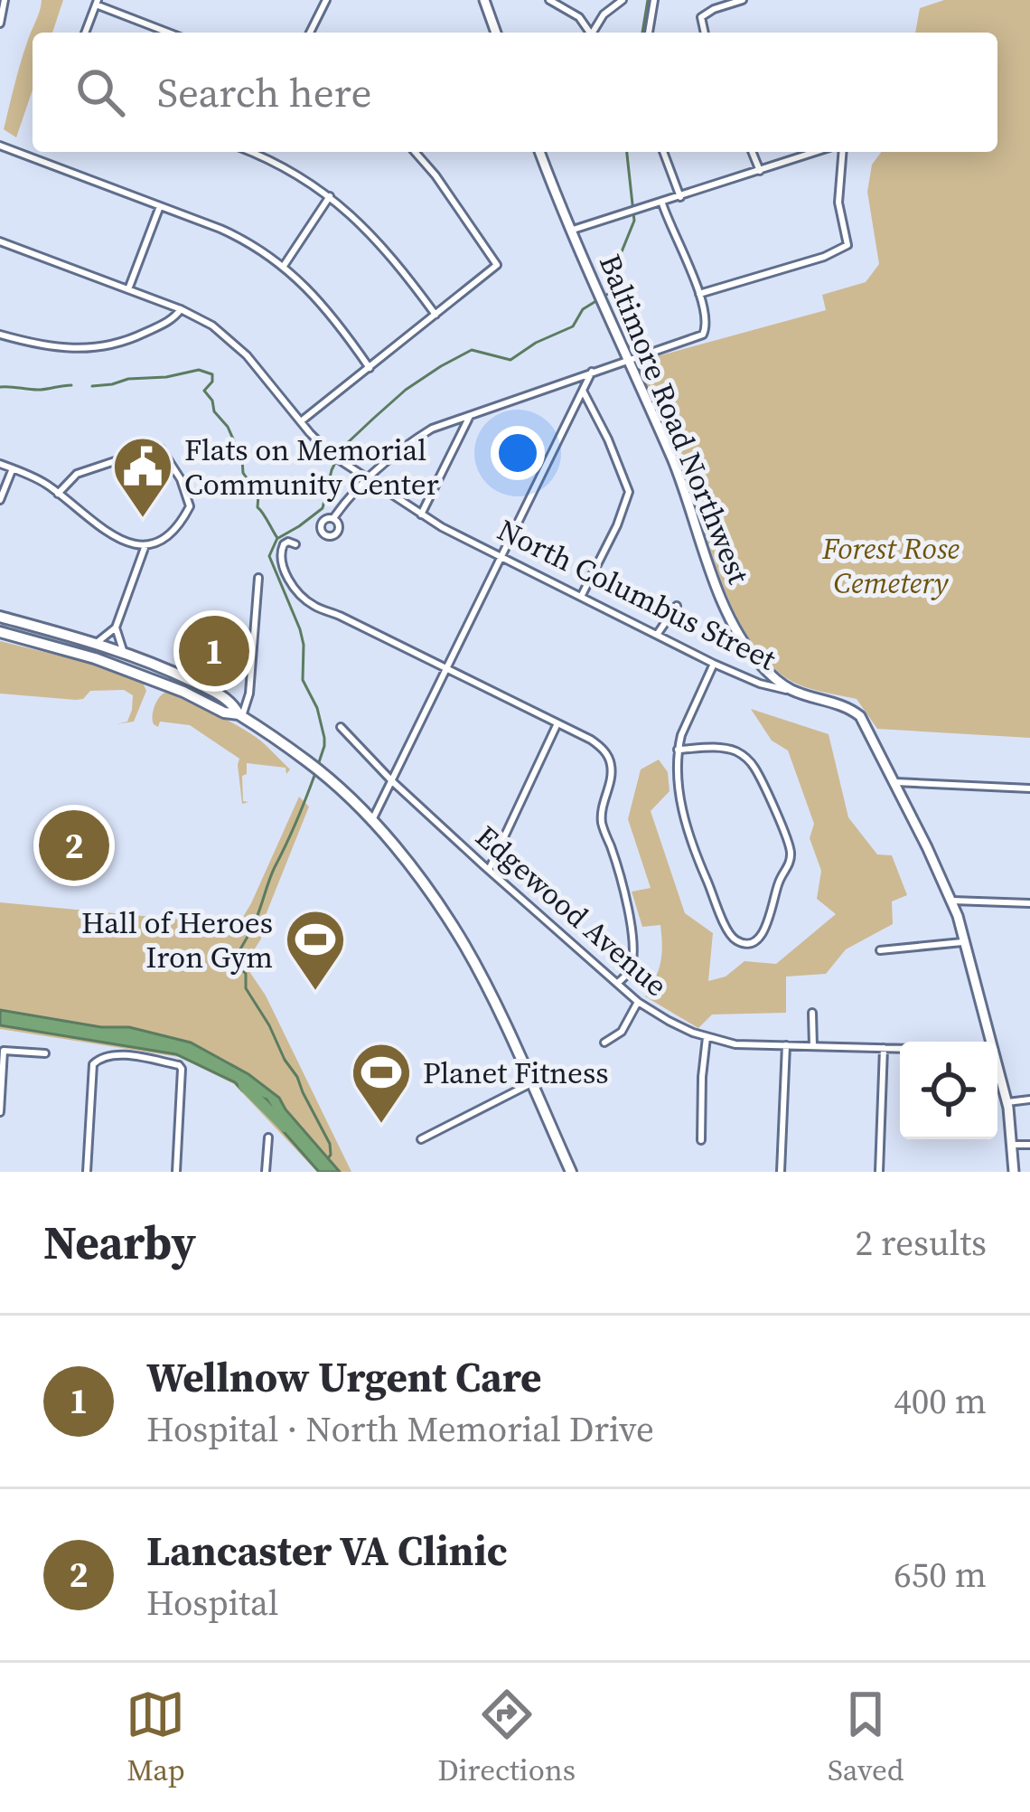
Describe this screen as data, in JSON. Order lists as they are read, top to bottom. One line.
{"streets":{"main road":["Baltimore Road Northwest","North Columbus Street"],"street":["Edgewood Avenue"]},"crossings":[["Baltimore Road Northwest","North Columbus Street"]],"parks":["Forest Rose Cemetery"],"places":{"public building":["Flats on Memorial Community Center"],"sports":["Hall of Heroes Iron Gym","Planet Fitness"]},"page":{"search":"Search here","pins":["1","2"],"heading":["Nearby","2 results"],"list":[{"mark":"1","name":"Wellnow Urgent Care","note":"Hospital · North Memorial Drive","value":"400 m"},{"mark":"2","name":"Lancaster VA Clinic","note":"Hospital","value":"650 m"}],"nav":["Map","Directions","Saved"]}}
